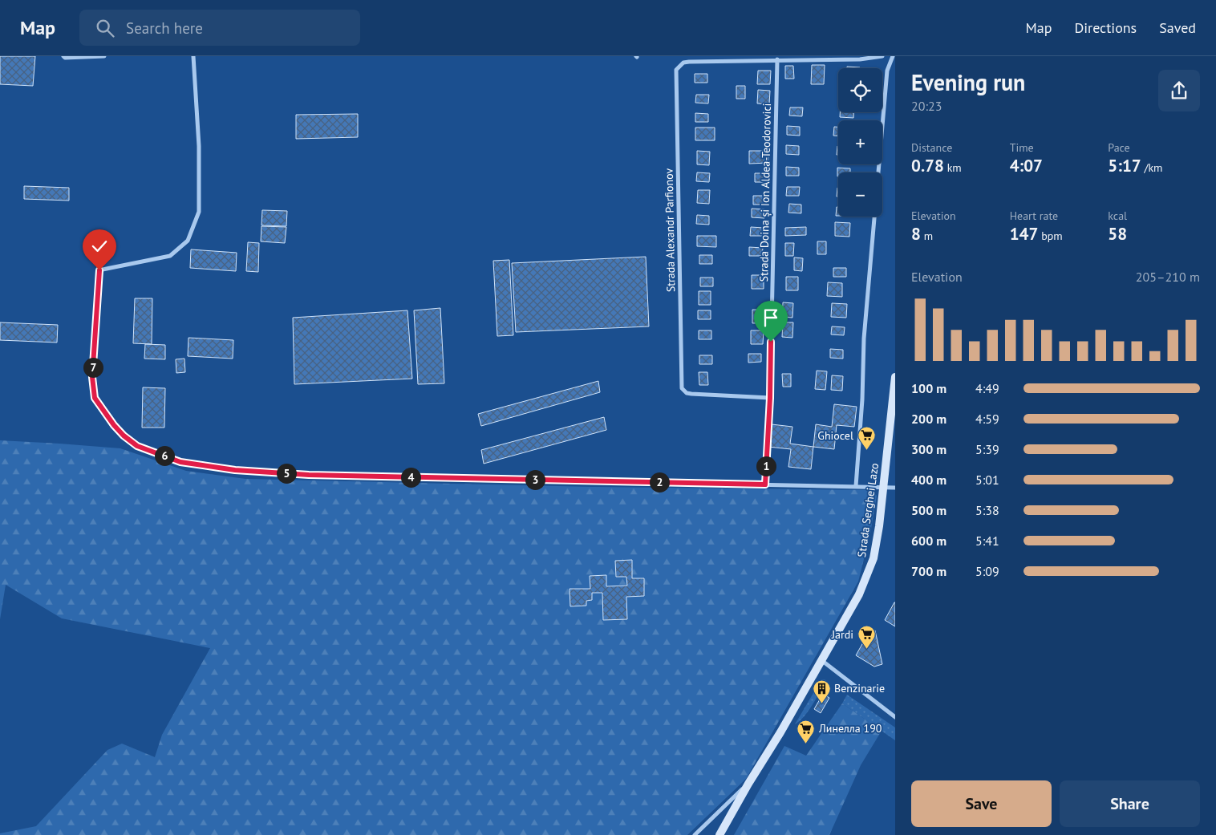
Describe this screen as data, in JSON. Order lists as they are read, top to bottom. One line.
{"streets":{"street":["Strada Doina și Ion Aldea-Teodorovici","Strada Alexandr Parfionov","Strada Serghei Lazo"]},"crossings":[["Strada Doina și Ion Aldea-Teodorovici","Strada Alexandr Parfionov"]],"places":{"supermarket":["Ghiocel","Jardi","Линелла 190"],"building":["Benzinarie"]},"page":{"header":"Map","search":"Search here","nav":["Map","Directions","Saved"],"heading":["Evening run","20:23"],"map_buttons":["+","−"],"stats":[["Distance","0.78 km"],["Time","4:07"],["Pace","5:17 /km"],["Elevation","8 m"],["Heart rate","147 bpm"],["kcal","58"]],"chart":["Elevation","205–210 m"],"pins":["7","6","1","5","4","3","2"],"list":[{"name":"100 m","note":"4:49"},{"name":"200 m","note":"4:59"},{"name":"300 m","note":"5:39"},{"name":"400 m","note":"5:01"},{"name":"500 m","note":"5:38"},{"name":"600 m","note":"5:41"},{"name":"700 m","note":"5:09"}],"buttons":["Save","Share"]}}
